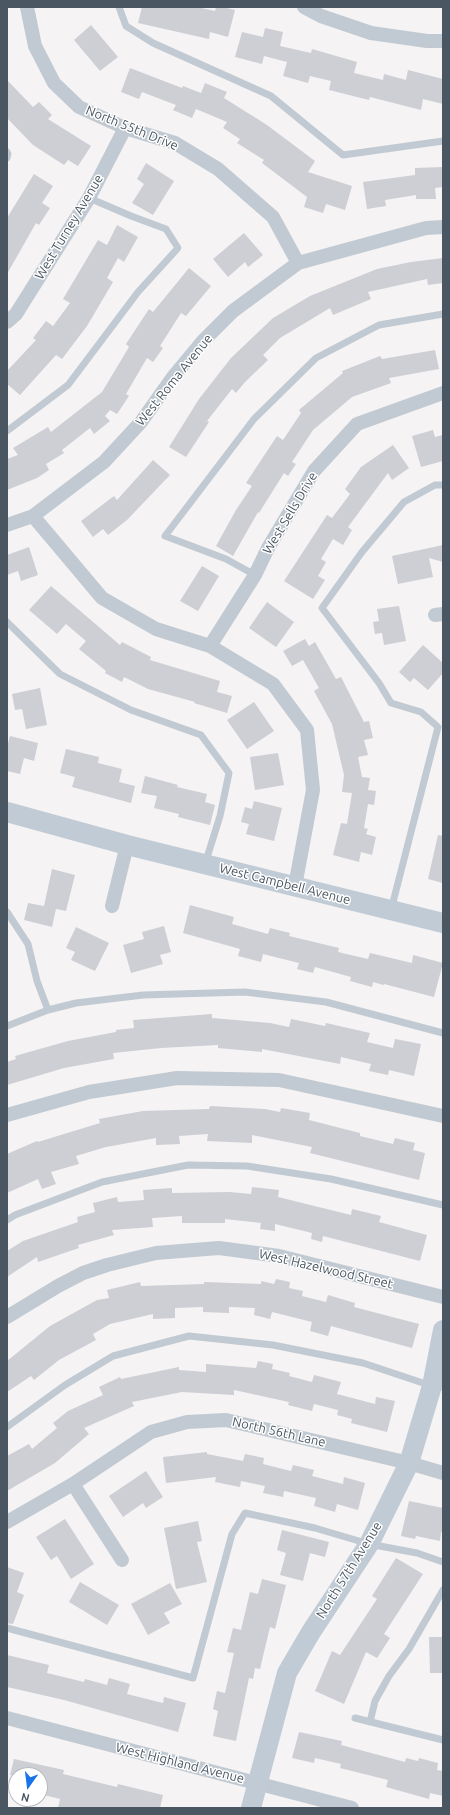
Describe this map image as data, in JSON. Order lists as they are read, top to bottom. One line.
{"streets":{"street":["North 55th Drive","West Turney Avenue","West Roma Avenue","West Sells Drive","West Campbell Avenue","West Hazelwood Street","North 56th Lane","North 57th Avenue","West Highland Avenue"]},"crossings":[["North 55th Drive","West Turney Avenue"],["North 55th Drive","West Roma Avenue"],["North 56th Lane","North 57th Avenue"],["North 57th Avenue","West Highland Avenue"]],"north":"bottom"}
